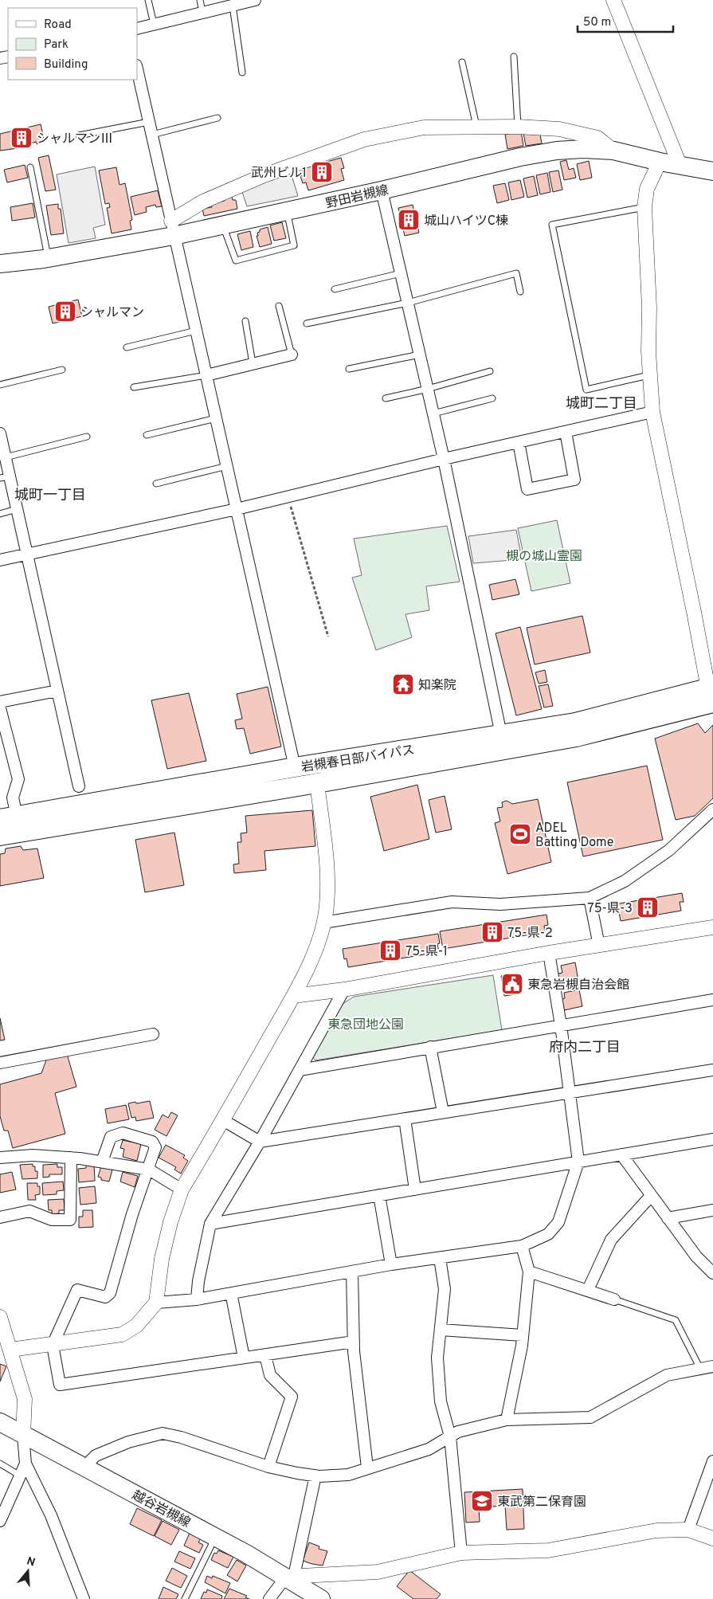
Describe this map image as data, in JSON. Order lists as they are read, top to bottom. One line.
{"streets":{"highway":["岩槻春日部バイパス"],"main road":["野田岩槻線","越谷岩槻線"]},"districts":["城町二丁目","城町一丁目","府内二丁目"],"parks":["槻の城山霊園","東急団地公園"],"places":{"building":["シャルマンⅢ","武州ビル1","城山ハイツC棟","シャルマン","75-県-3","75-県-2","75-県-1"],"temple":["知楽院"],"sports":["ADEL Batting Dome"],"public building":["東急岩槻自治会館"],"school or university":["東武第二保育園"]},"legend":["Road","Park","Building"],"scale_bar":"50 m","north":"top"}
